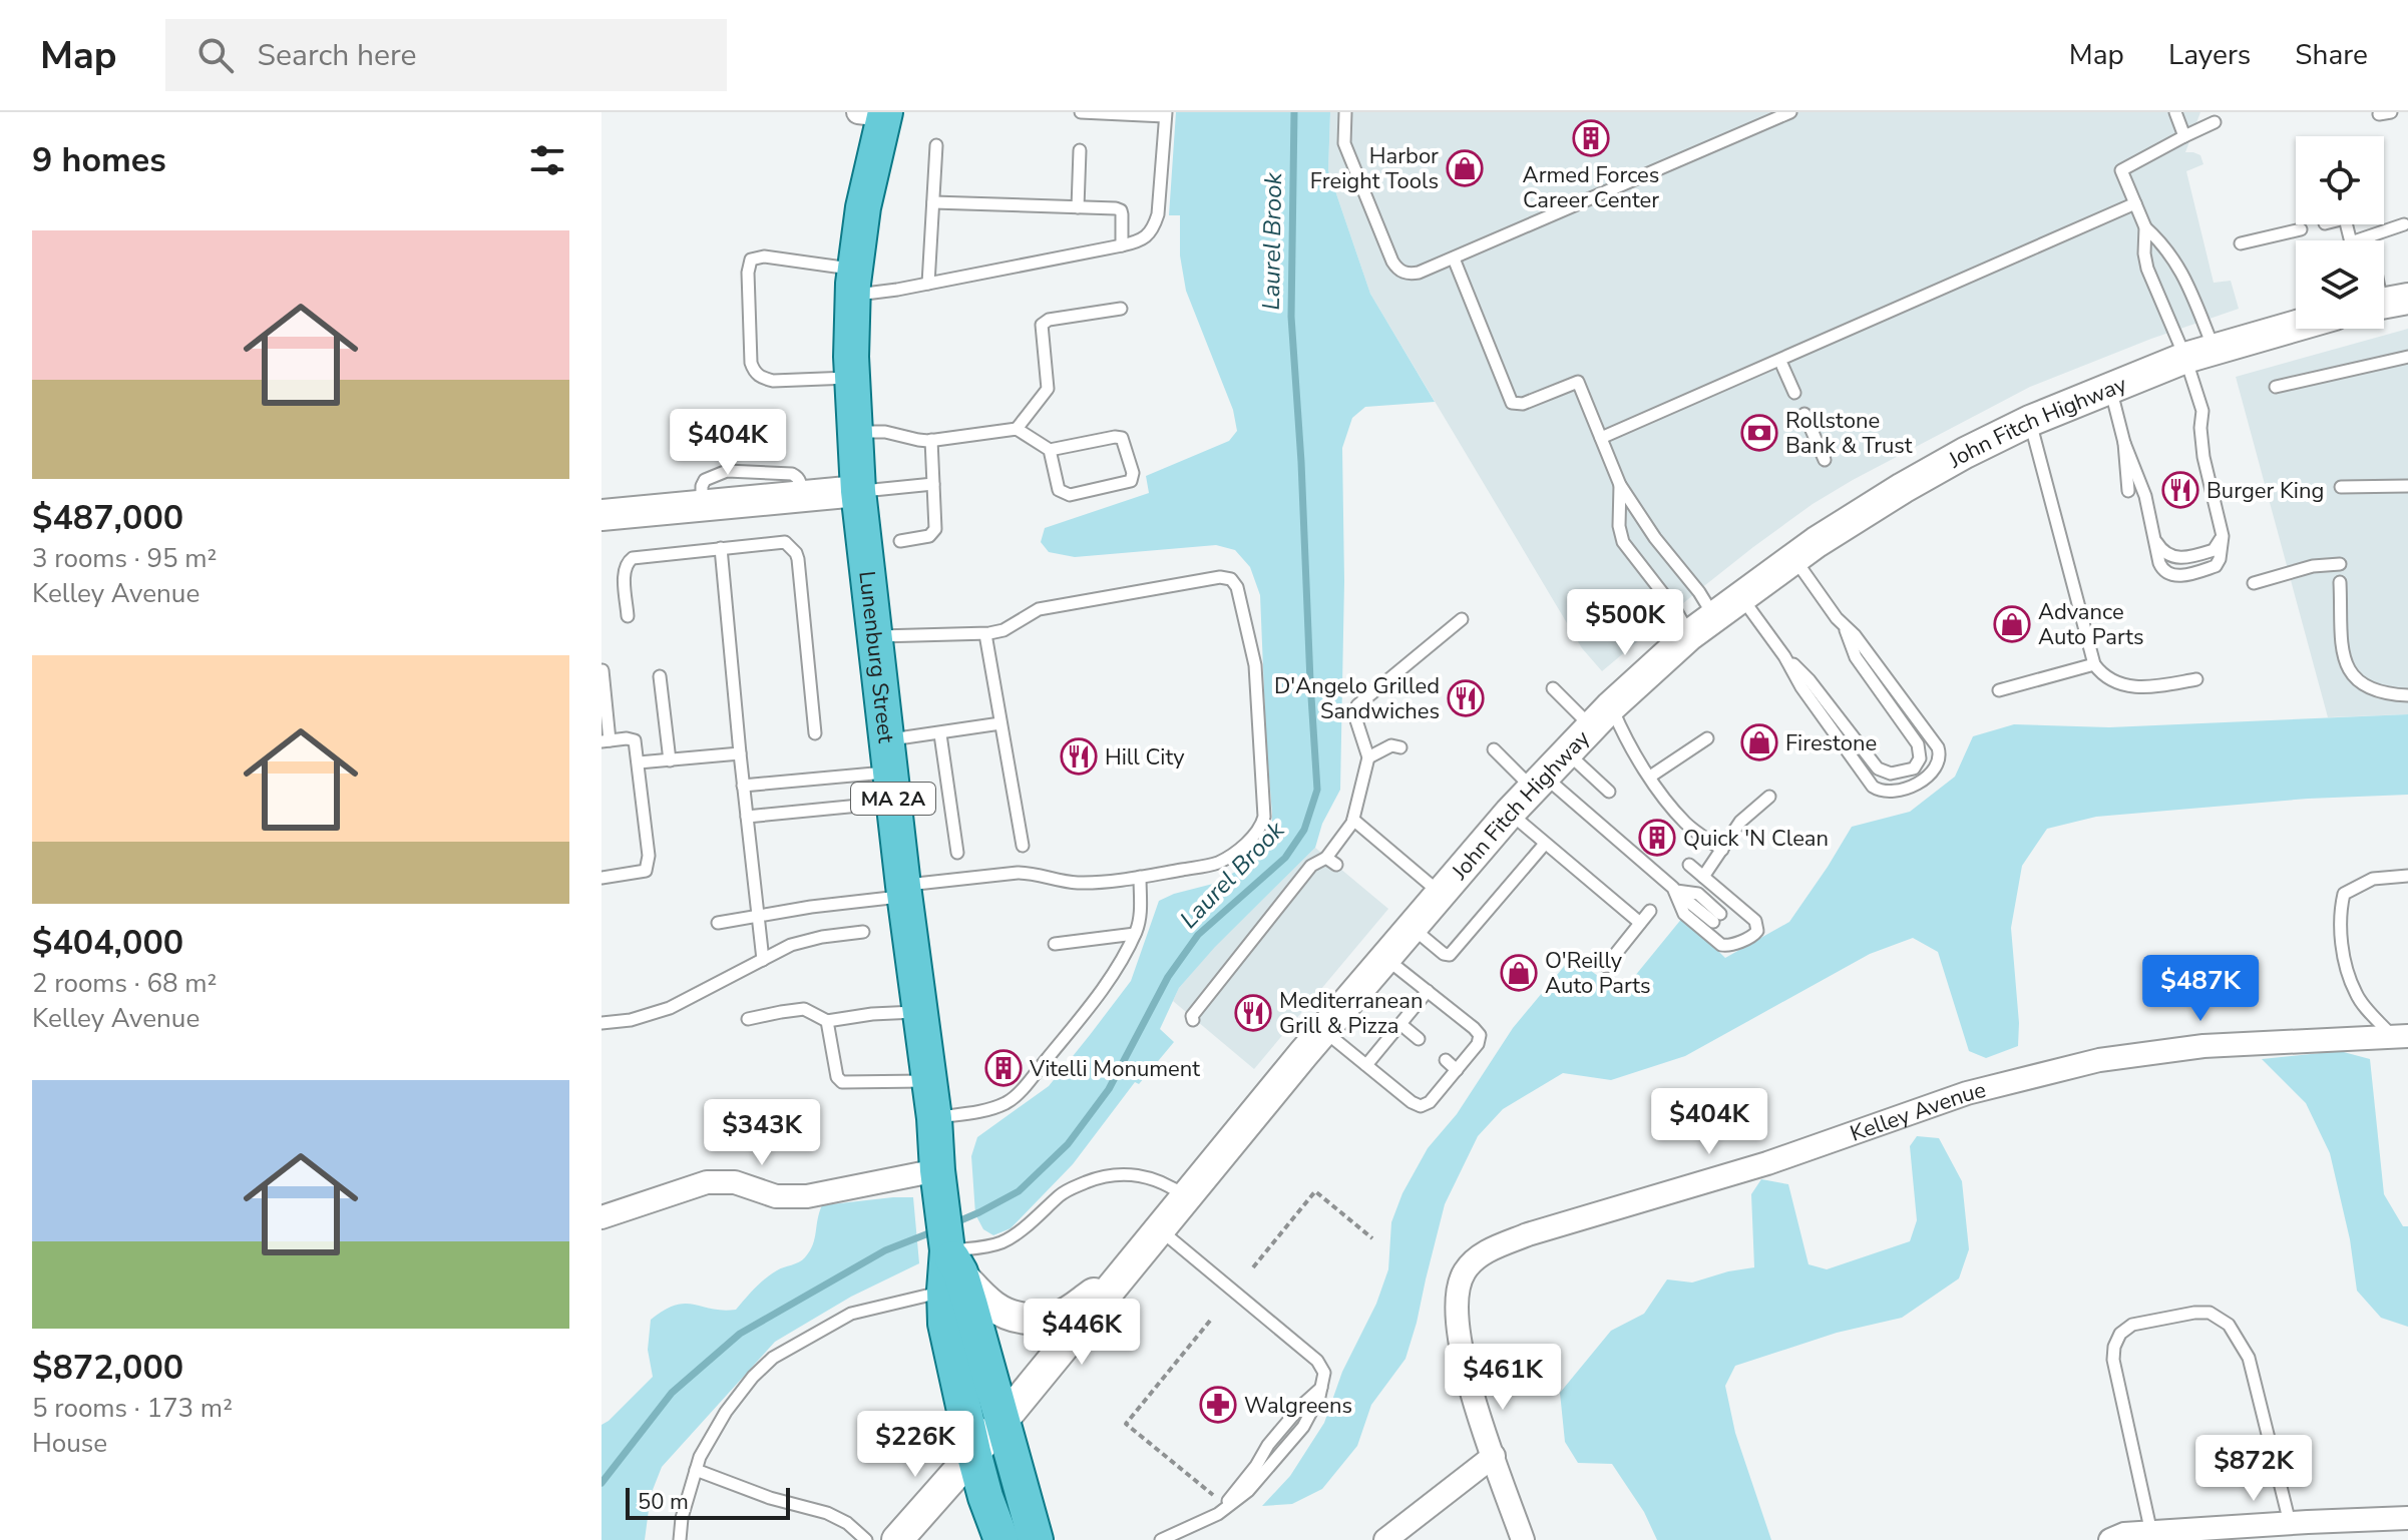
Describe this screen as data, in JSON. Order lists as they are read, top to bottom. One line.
{"streets":{"main road":["John Fitch Highway","Lunenburg Street","MA 2A"],"street":["Kelley Avenue"]},"crossings":[["John Fitch Highway","Lunenburg Street"]],"water":["Laurel Brook"],"places":{"building":["Armed Forces Career Center","Quick 'N Clean","Vitelli Monument"],"shop":["Harbor Freight Tools","Advance Auto Parts","Firestone","O'Reilly Auto Parts"],"bank":["Rollstone Bank & Trust"],"restaurant":["Burger King","D'Angelo Grilled Sandwiches","Hill City","Mediterranean Grill & Pizza"],"pharmacy":["Walgreens"]},"scale_bar":"50 m","page":{"header":"Map","search":"Search here","nav":["Map","Layers","Share"],"heading":"9 homes","list":[{"name":"$487,000","note":"3 rooms · 95 m² · Kelley Avenue"},{"name":"$404,000","note":"2 rooms · 68 m² · Kelley Avenue"},{"name":"$872,000","note":"5 rooms · 173 m² · House"}],"price":["$404K","$500K","$487K","$404K","$343K","$446K","$461K","$226K","$872K"],"scale":"50 m"}}
